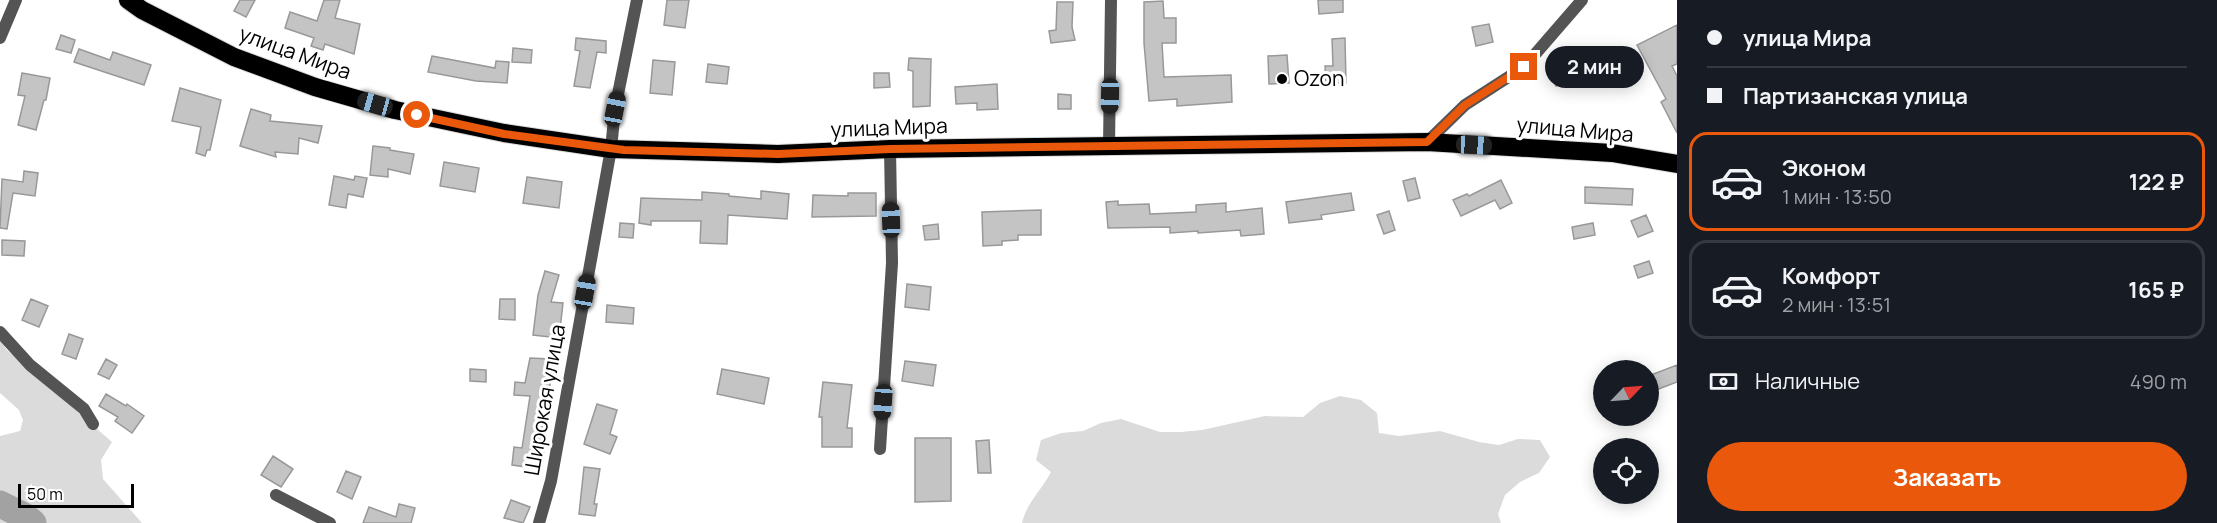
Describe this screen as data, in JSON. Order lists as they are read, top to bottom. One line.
{"streets":{"highway":["улица Мира"],"street":["Широкая улица"]},"crossings":[["улица Мира","Широкая улица"]],"places":["Ozon"],"scale_bar":"50 m","north":"top right","page":{"banner":["улица Мира","Партизанская улица"],"bubble":"2 мин","list":[{"name":"Эконом","note":"1 мин · 13:50","value":"122 ₽"},{"name":"Комфорт","note":"2 мин · 13:51","value":"165 ₽"}],"pay":["Наличные","490 m"],"buttons":"Заказать","scale":"50 m"}}
